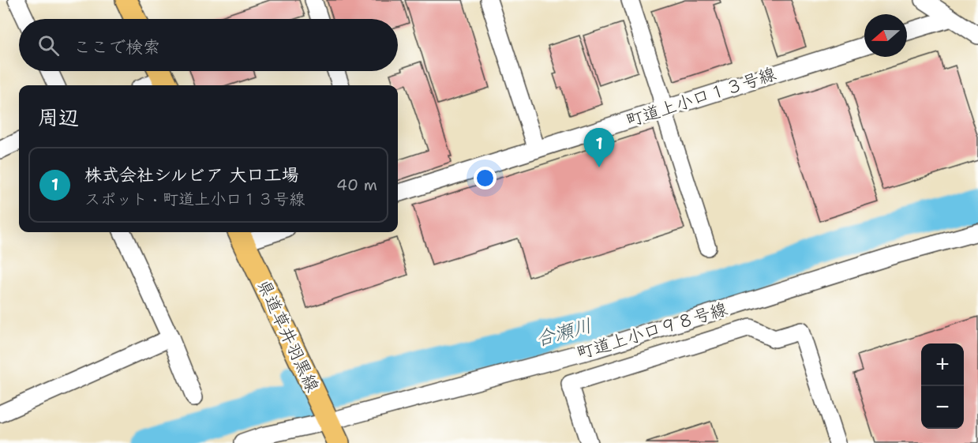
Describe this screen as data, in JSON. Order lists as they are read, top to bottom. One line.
{"streets":{"main road":["県道草井羽黒線"],"street":["町道上小口１３号線","町道上小口９８号線"]},"crossings":[["町道上小口９８号線","県道草井羽黒線"]],"water":["合瀬川"],"north":"left","page":{"search":"ここで検索","heading":"周辺","pins":"1","list":[{"mark":"1","name":"株式会社シルビア 大口工場","note":"スポット · 町道上小口１３号線","value":"40 m"}],"map_buttons":["+","−"]}}
